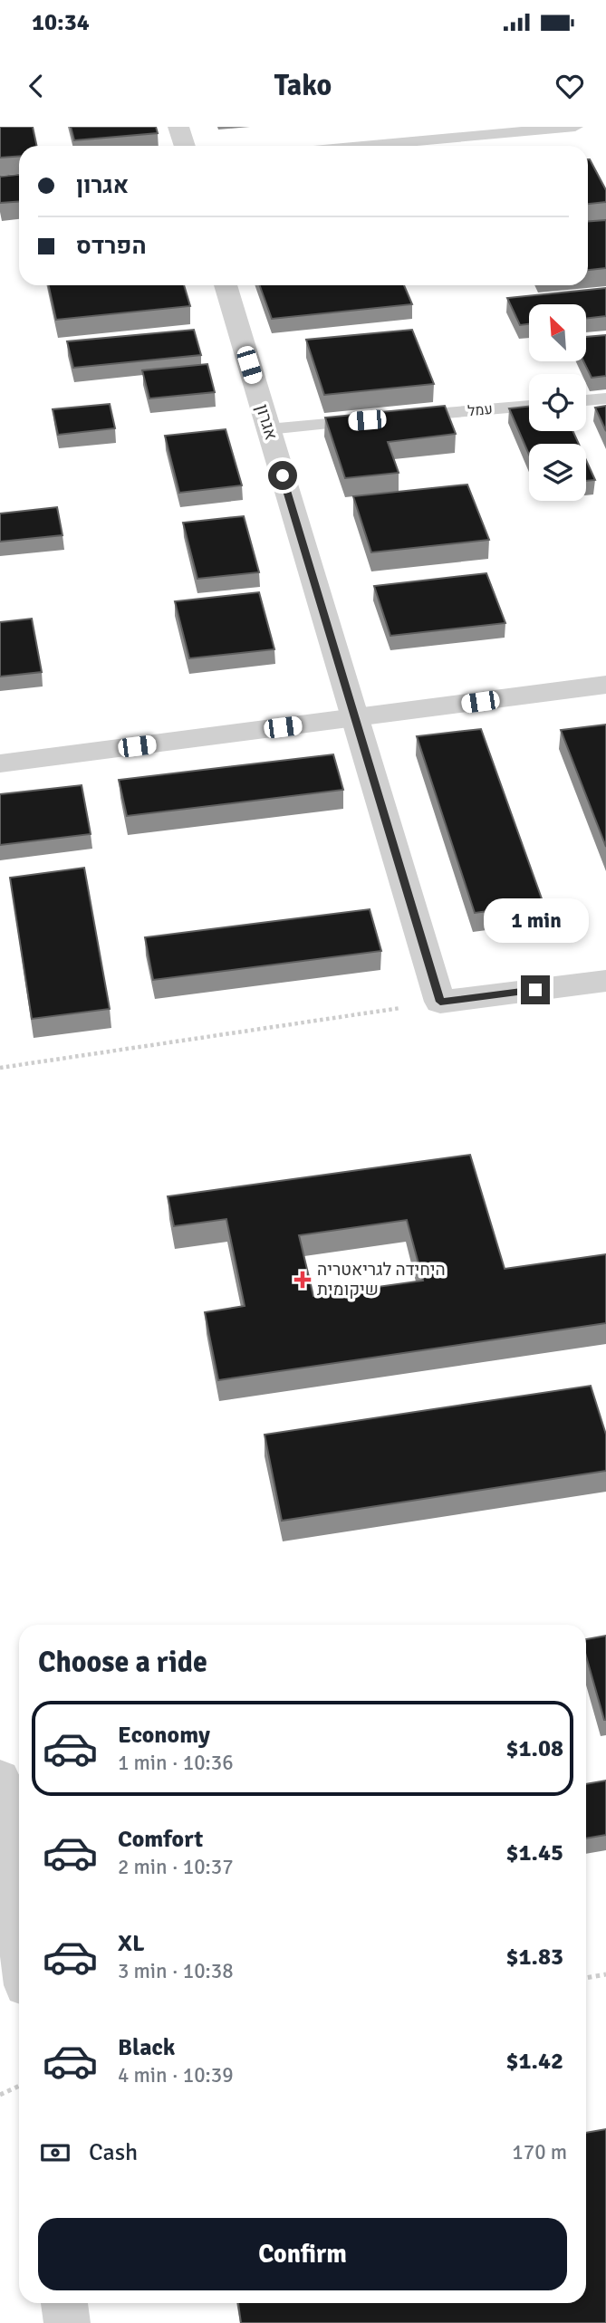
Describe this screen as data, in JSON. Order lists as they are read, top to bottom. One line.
{"streets":{"street":["אגרון"],"lane":["עמל"]},"crossings":[["עמל","אגרון"]],"places":{"health":["היחידה לגריאטריה שיקומית"]},"north":"top left","page":{"status":"10:34","header":"Tako","banner":["אגרון","הפרדס"],"bubble":"1 min","heading":"Choose a ride","list":[{"name":"Economy","note":"1 min · 10:36","value":"$1.08"},{"name":"Comfort","note":"2 min · 10:37","value":"$1.45"},{"name":"XL","note":"3 min · 10:38","value":"$1.83"},{"name":"Black","note":"4 min · 10:39","value":"$1.42"}],"pay":["Cash","170 m"],"buttons":"Confirm"}}
